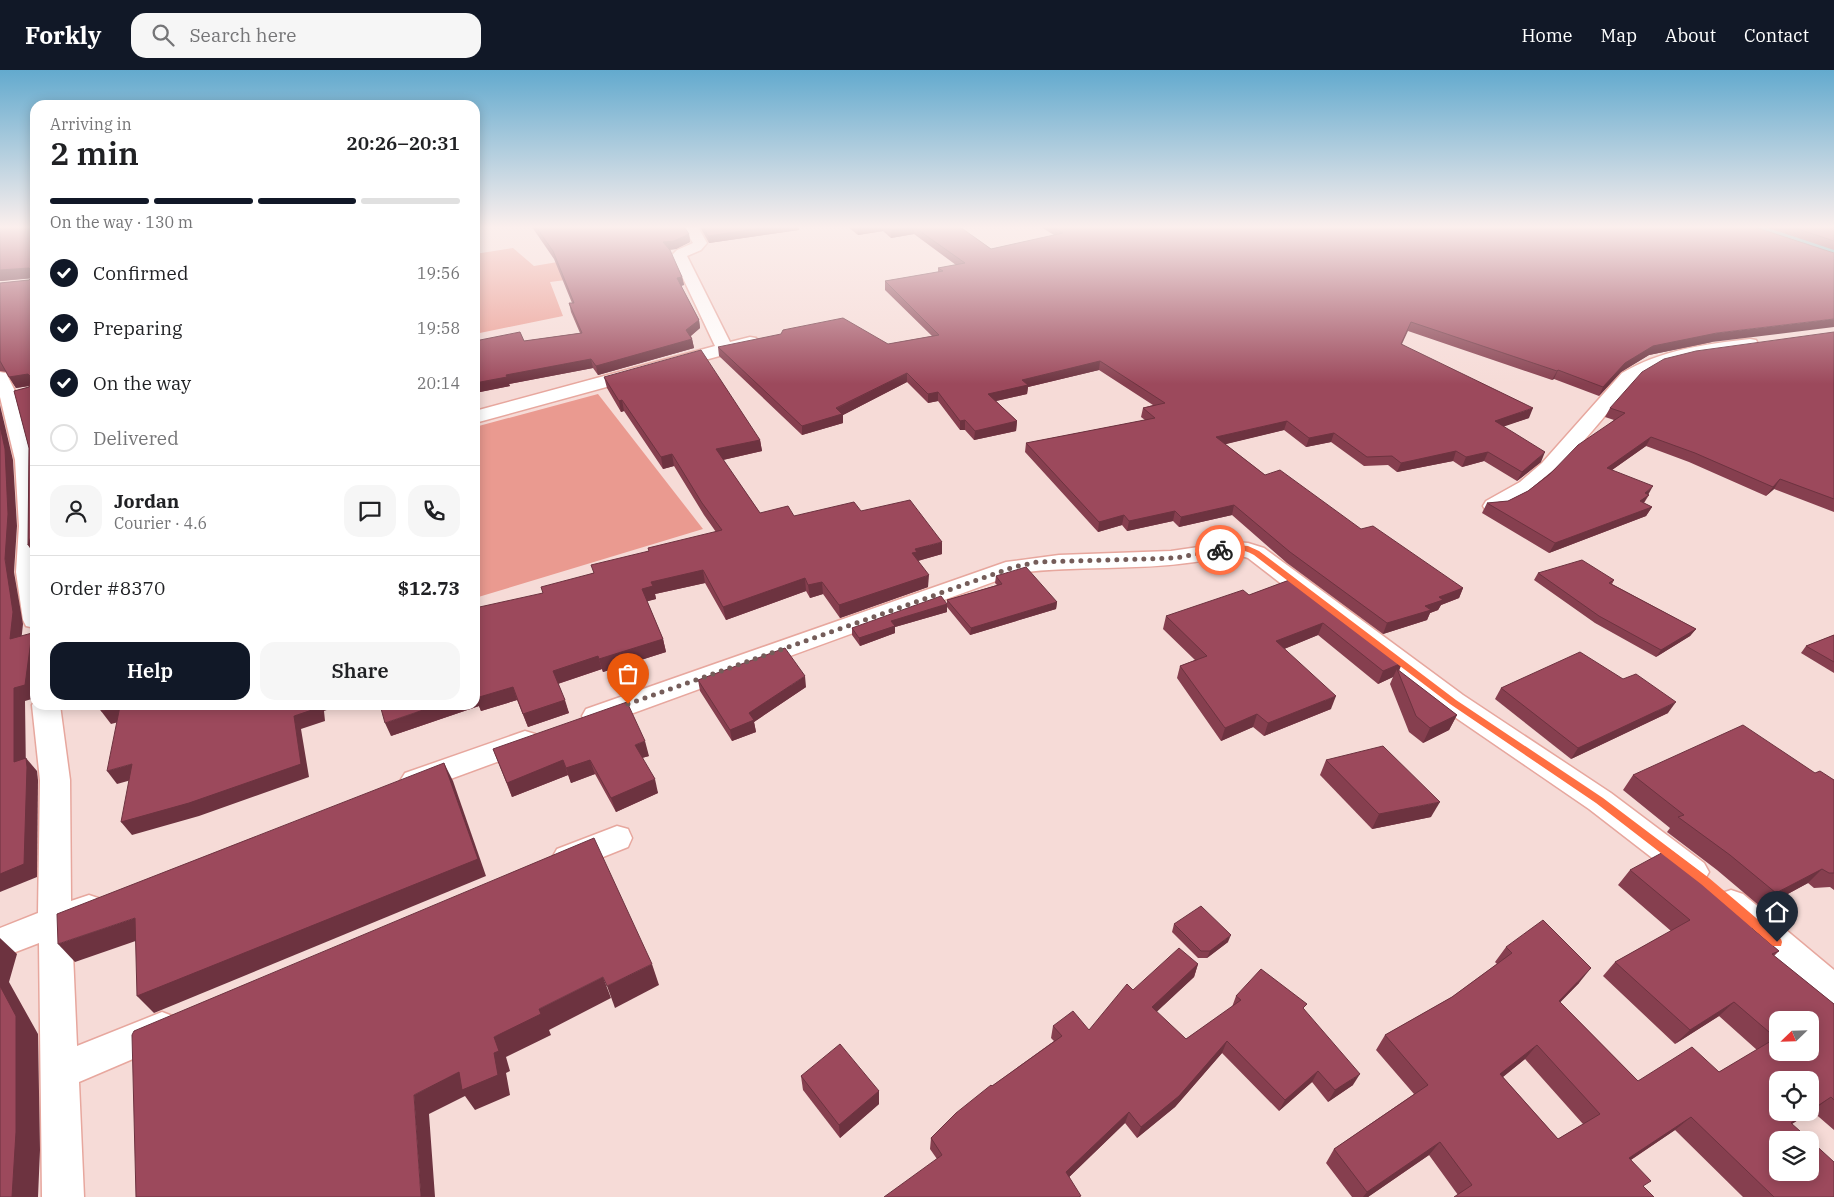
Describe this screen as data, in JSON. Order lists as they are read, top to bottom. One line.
{"north":"bottom left","page":{"header":"Forkly","search":"Search here","nav":["Home","Map","About","Contact"],"heading":["2 min","Arriving in","20:26–20:31"],"panel":["Jordan","Courier · 4.6","Order #8370","$12.73"],"bar":"On the way · 130 m","list":[["Confirmed","19:56"],["Preparing","19:58"],["On the way","20:14"],"Delivered"],"buttons":["Help","Share"]}}
